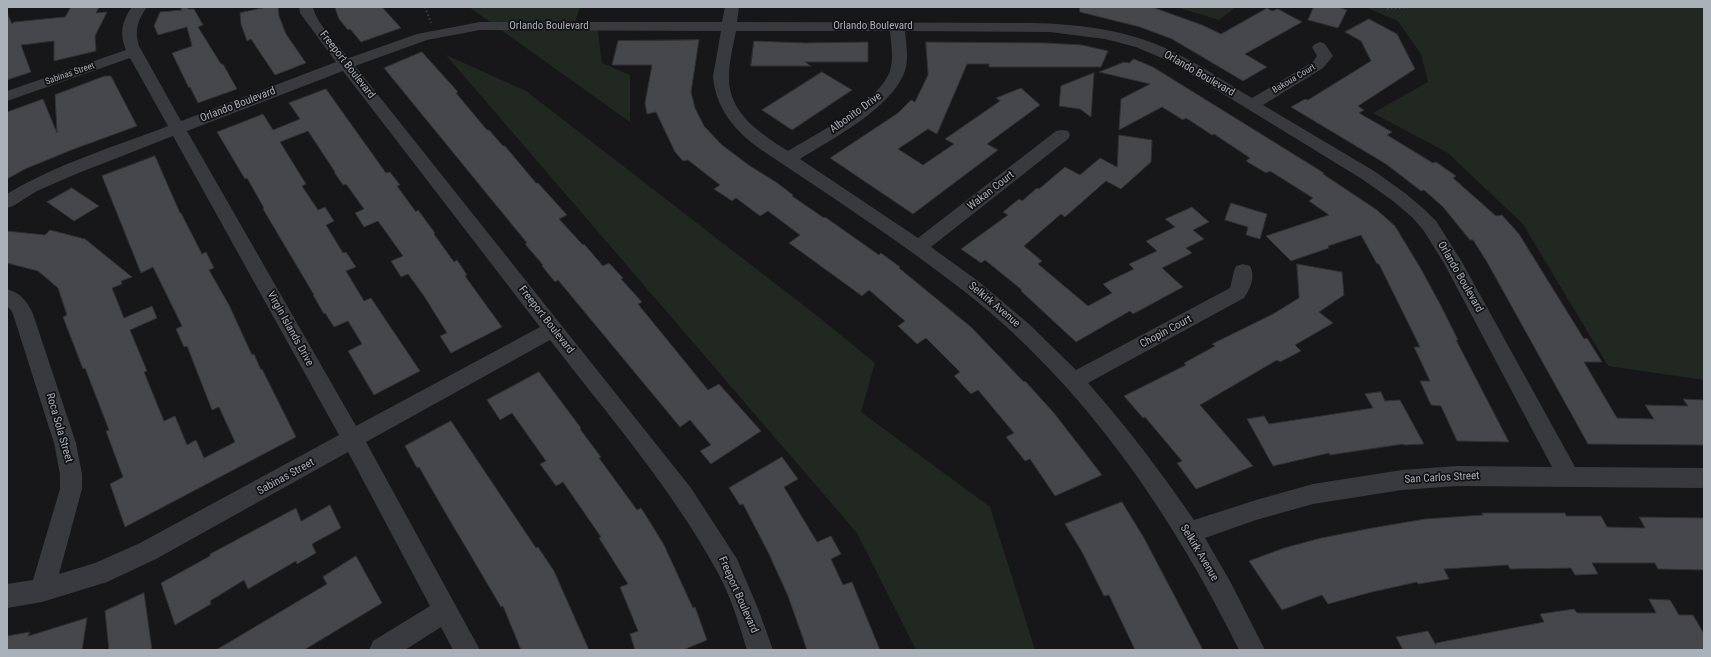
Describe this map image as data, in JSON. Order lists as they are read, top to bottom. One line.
{"streets":{"street":["Orlando Boulevard","Freeport Boulevard","Sabinas Street","Bakoua Court","Albonito Drive","Wakan Court","Selkirk Avenue","Virgin Islands Drive","Chopin Court","Roca Sola Street","San Carlos Street"]},"crossings":[["Orlando Boulevard","Freeport Boulevard"],["Orlando Boulevard","Bakoua Court"],["Orlando Boulevard","Albonito Drive"],["Orlando Boulevard","Selkirk Avenue"],["Orlando Boulevard","Virgin Islands Drive"],["Orlando Boulevard","San Carlos Street"],["Freeport Boulevard","Sabinas Street"],["Sabinas Street","Virgin Islands Drive"],["Sabinas Street","Roca Sola Street"],["Albonito Drive","Selkirk Avenue"],["Wakan Court","Selkirk Avenue"],["Selkirk Avenue","Chopin Court"],["Selkirk Avenue","San Carlos Street"]]}
